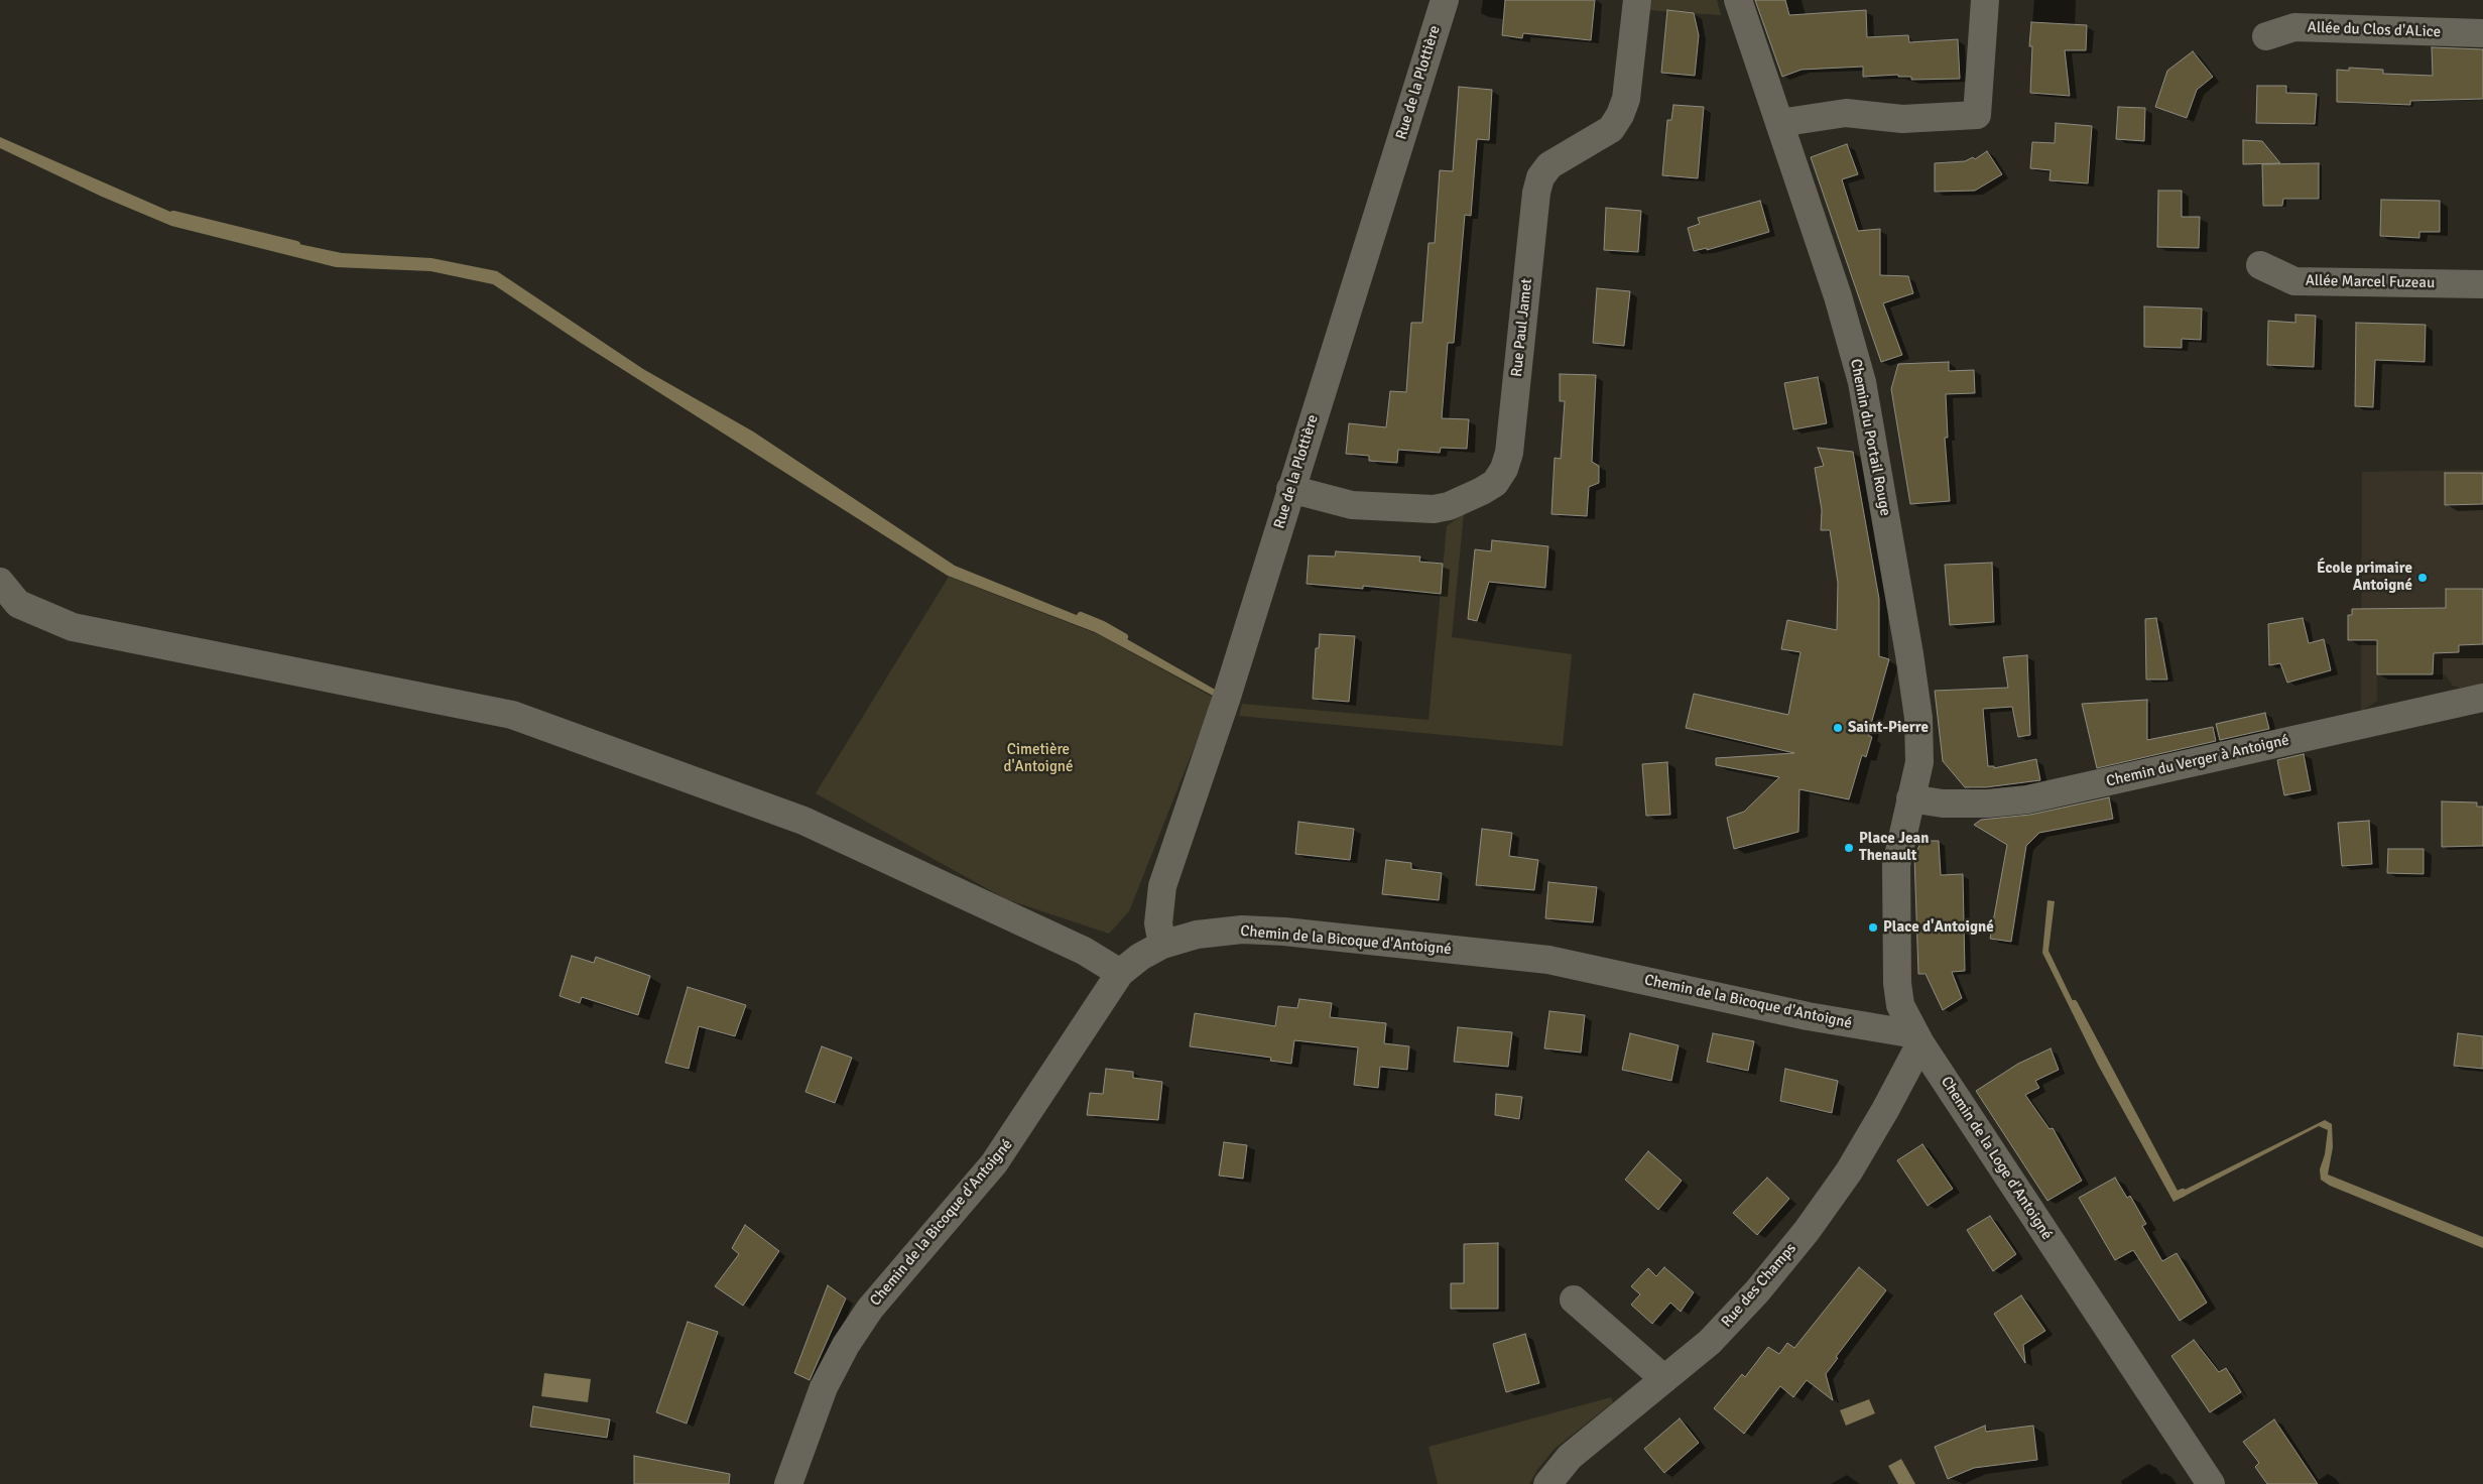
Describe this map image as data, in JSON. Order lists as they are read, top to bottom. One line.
{"streets":{"street":["Allée du Clos d'ALice","Rue de la Plottière","Allée Marcel Fuzeau","Rue Paul Jamet","Chemin du Portail Rouge","Chemin du Verger à Antoigné","Chemin de la Bicoque d'Antoigné","Chemin de la Loge d'Antoigné","Rue des Champs"]},"crossings":[["Rue de la Plottière","Rue Paul Jamet"],["Rue de la Plottière","Chemin de la Bicoque d'Antoigné"],["Chemin du Portail Rouge","Chemin du Verger à Antoigné"],["Chemin du Portail Rouge","Chemin de la Loge d'Antoigné"],["Chemin du Verger à Antoigné","Chemin de la Loge d'Antoigné"],["Chemin de la Bicoque d'Antoigné","Chemin de la Loge d'Antoigné"],["Chemin de la Bicoque d'Antoigné","Rue des Champs"],["Chemin de la Loge d'Antoigné","Rue des Champs"]],"parks":["Cimetière d'Antoigné"],"places":["École primaire Antoigné","Saint-Pierre","Place Jean Thenault","Place d'Antoigné"]}
